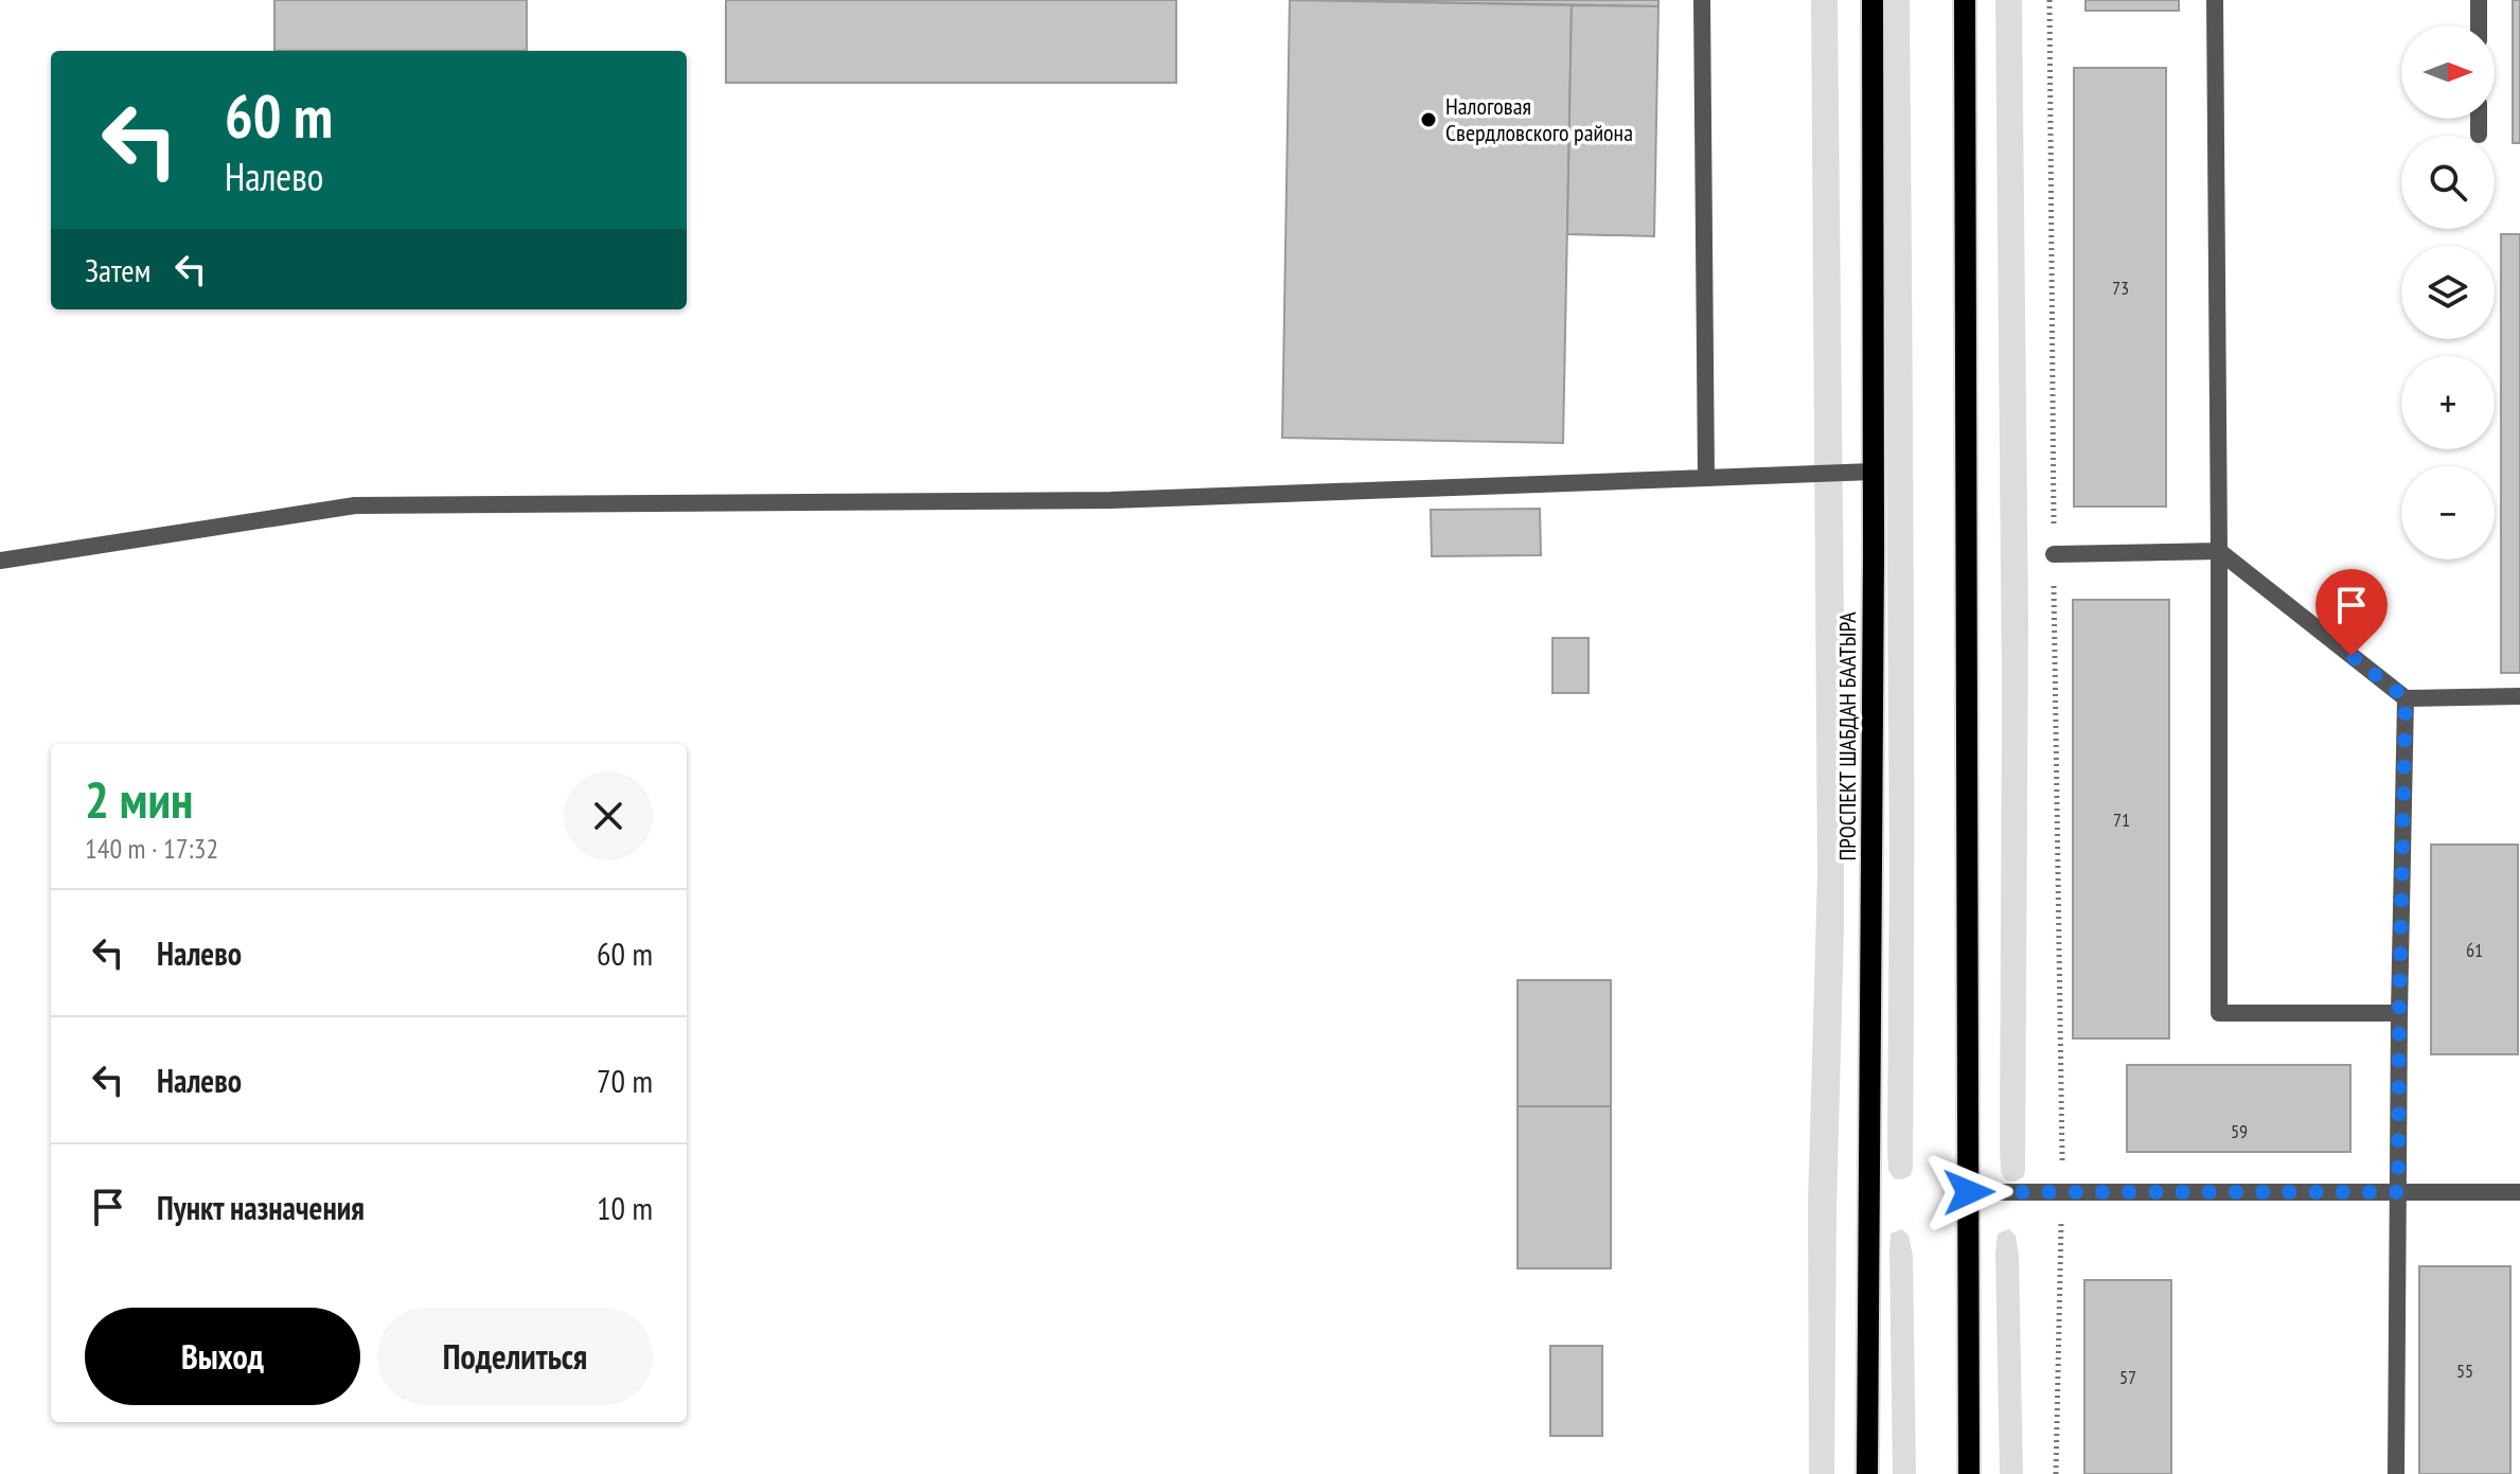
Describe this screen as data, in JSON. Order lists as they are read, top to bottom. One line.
{"streets":{"main road":["ПРОСПЕКТ ШАБДАН БААТЫРА"]},"places":["Налоговая Свердловского района"],"house_numbers":["73","71","61","59","55","57"],"north":"right","page":{"map_buttons":["+","−"],"turn":["60 m","Налево"],"then":"Затем","heading":["2 мин","140 m · 17:32"],"list":[{"name":"Налево","value":"60 m"},{"name":"Налево","value":"70 m"},{"name":"Пункт назначения","value":"10 m"}],"buttons":["Выход","Поделиться"]}}
